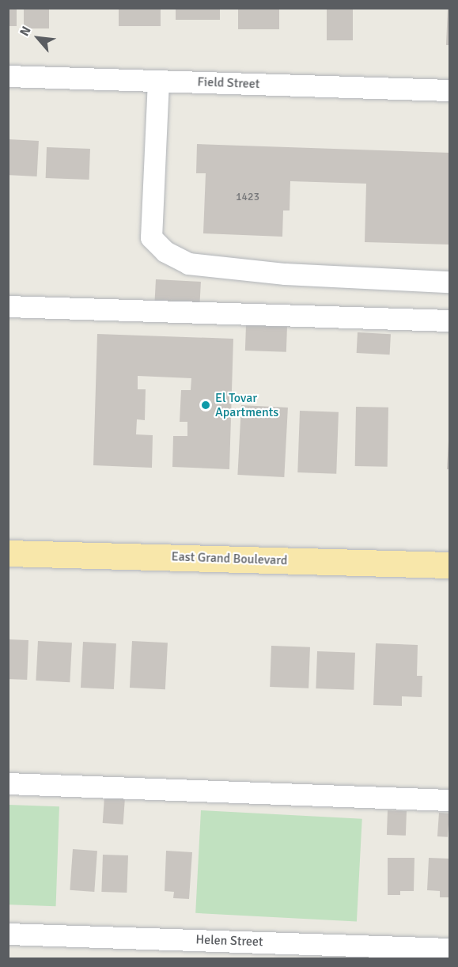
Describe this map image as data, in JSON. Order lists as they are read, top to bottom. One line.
{"streets":{"main road":["East Grand Boulevard"],"street":["Field Street","Helen Street"]},"places":["El Tovar Apartments"],"house_numbers":["1423"],"north":"top left"}
